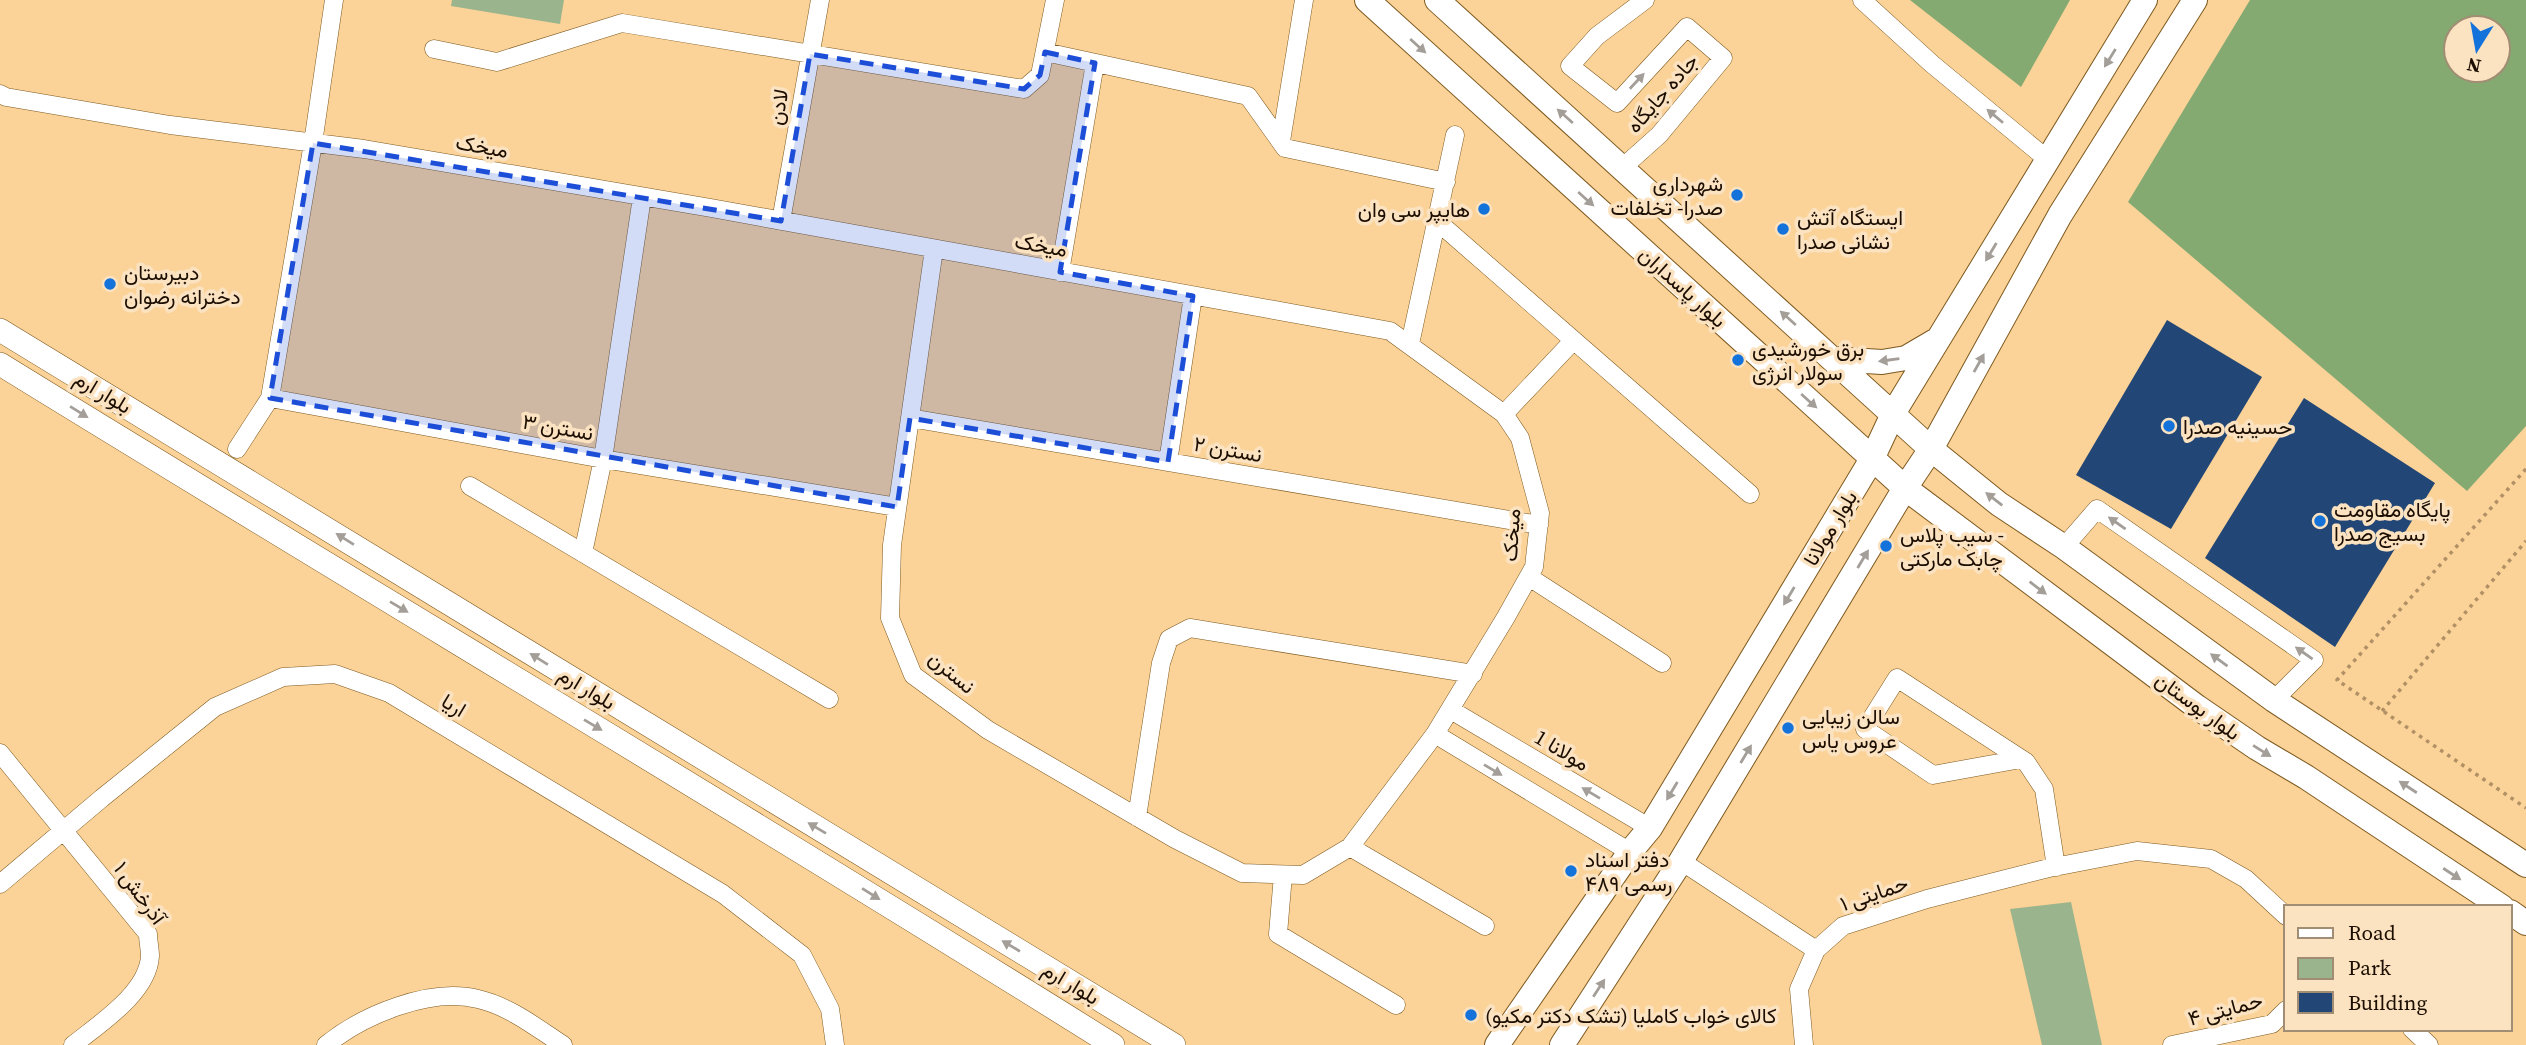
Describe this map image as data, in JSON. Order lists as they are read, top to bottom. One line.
{"streets":{"main road":["بلوار پاسداران","بلوار مولانا","بلوار بوستان"],"street":["جاده جایگاه","لادن","میخک","بلوار ارم","نسترن ۳","نسترن ۲","نسترن","اریا","مولانا 1","آذرخش ۱","حمایتی ۱","حمایتی ۴"]},"crossings":[["لادن","میخک"],["میخک","نسترن ۲"],["میخک","نسترن"],["میخک","مولانا 1"],["بلوار پاسداران","بلوار مولانا"],["بلوار پاسداران","بلوار بوستان"],["نسترن ۳","نسترن"],["نسترن ۲","نسترن"],["بلوار مولانا","بلوار بوستان"],["بلوار مولانا","مولانا 1"],["اریا","آذرخش ۱"]],"places":["شهرداری صدرا- تخلفات","هایپر سی وان","ایستگاه آتش نشانی صدرا","دبیرستان دخترانه رضوان","برق خورشیدی سولار انرژی","حسینیه صدرا","پایگاه مقاومت بسیج صدرا","سیب پلاس - چابک مارکتی","سالن زیبایی عروس یاس","دفتر اسناد رسمی ۴۸۹","کالای خواب کاملیا (تشک دکتر مکیو)"],"legend":["Road","Park","Building"],"north":"bottom"}
